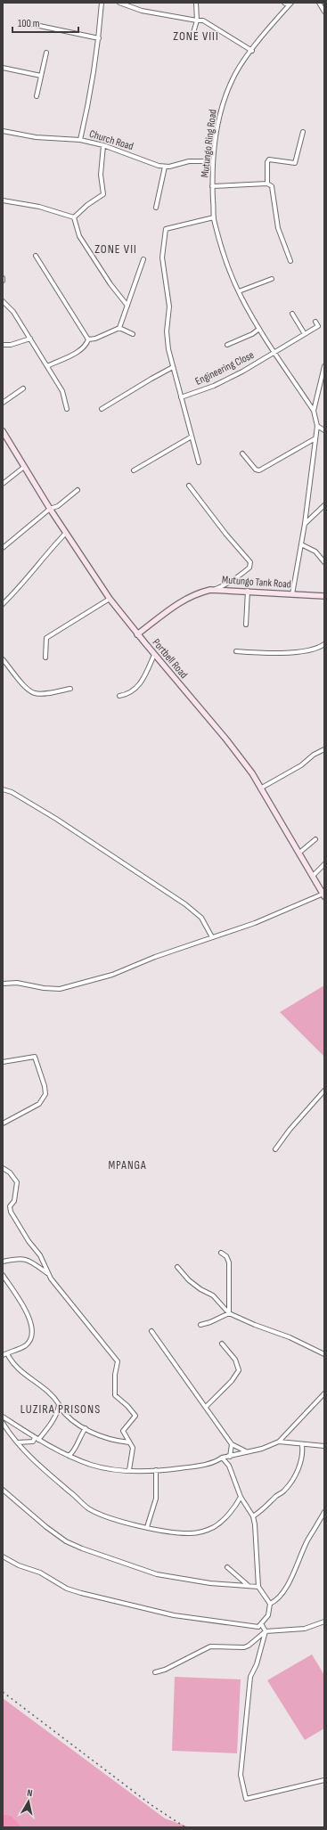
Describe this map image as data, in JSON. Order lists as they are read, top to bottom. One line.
{"streets":{"main road":["Mutungo Tank Road","Portbell Road"],"street":["Church Road","Mutungo Ring Road","Engineering Close"]},"crossings":[["Church Road","Mutungo Ring Road"],["Mutungo Ring Road","Engineering Close"],["Mutungo Tank Road","Portbell Road"]],"districts":["ZONE VIII","ZONE VII","MPANGA","LUZIRA PRISONS"],"scale_bar":"100 m","north":"top"}
